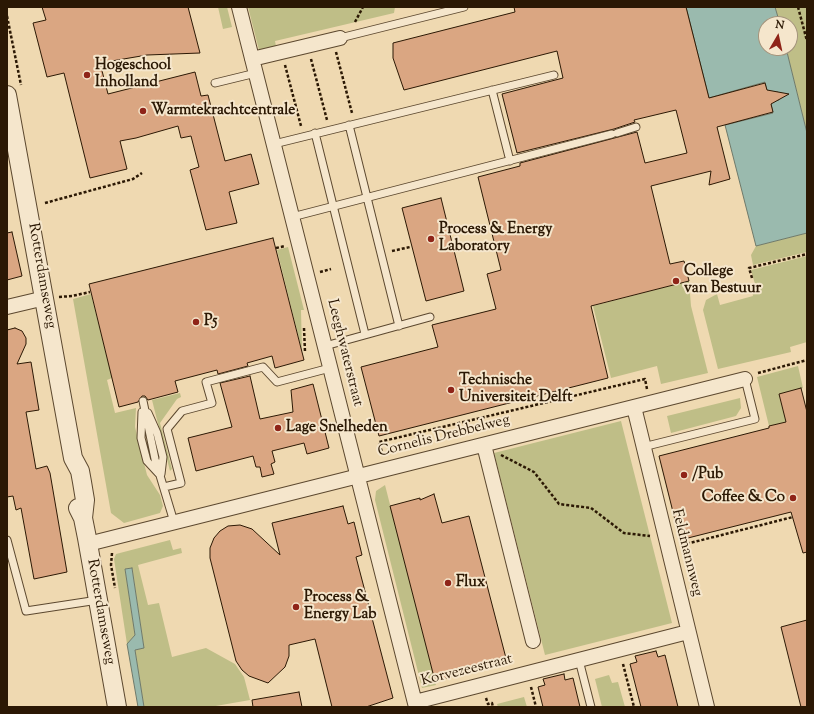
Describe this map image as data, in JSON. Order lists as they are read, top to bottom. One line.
{"streets":{"street":["Rotterdamseweg","Leeghwaterstraat","Cornelis Drebbelweg","Feldmannweg","Korvezeestraat"]},"crossings":[["Rotterdamseweg","Cornelis Drebbelweg"],["Leeghwaterstraat","Cornelis Drebbelweg"],["Leeghwaterstraat","Korvezeestraat"],["Cornelis Drebbelweg","Feldmannweg"],["Feldmannweg","Korvezeestraat"]],"places":["Hogeschool Inholland","Warmtekrachtcentrale","Process & Energy Laboratory","College van Bestuur","P5","Technische Universiteit Delft","Lage Snelheden","/Pub","Coffee & Co","Flux","Process & Energy Lab"],"north":"top"}
